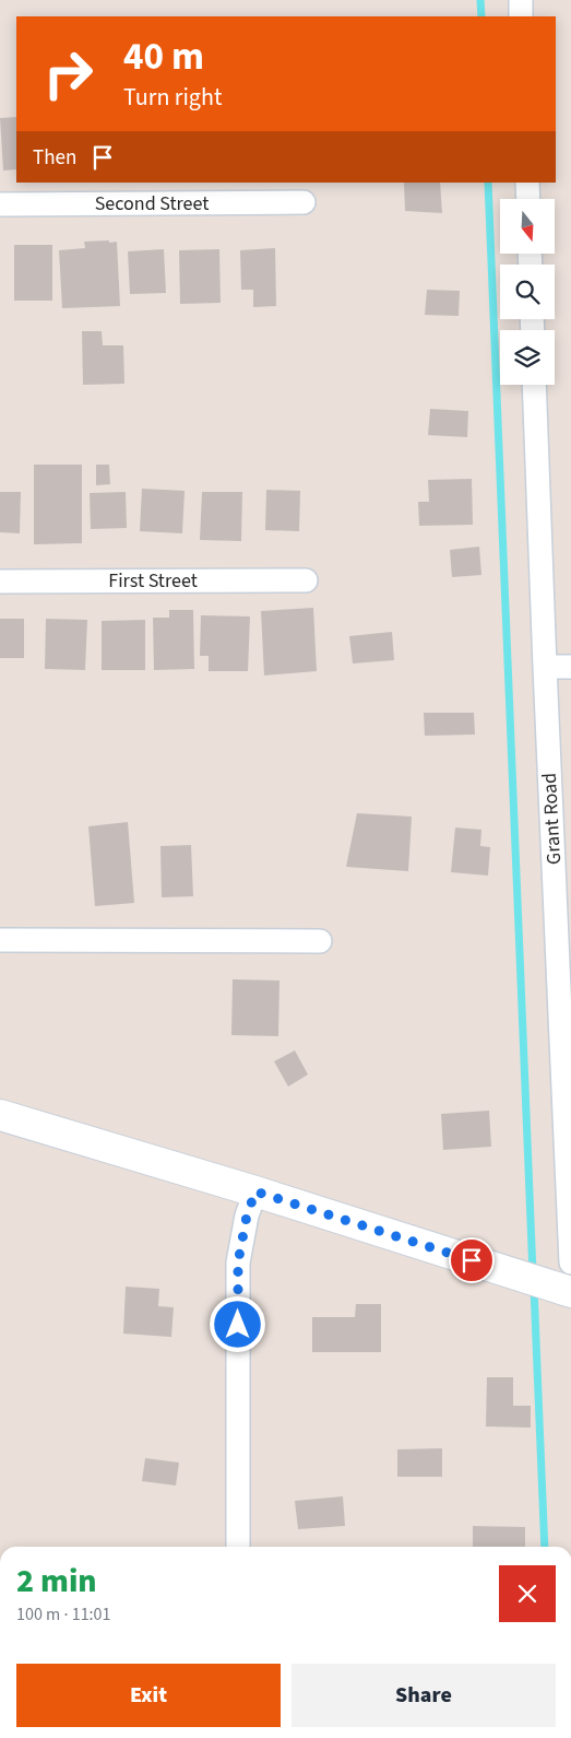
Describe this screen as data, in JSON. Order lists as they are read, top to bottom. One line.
{"streets":{"street":["Second Street","First Street","Grant Road"]},"north":"bottom","page":{"turn":["40 m","Turn right"],"then":"Then","heading":["2 min","100 m · 11:01"],"buttons":["Exit","Share"]}}
